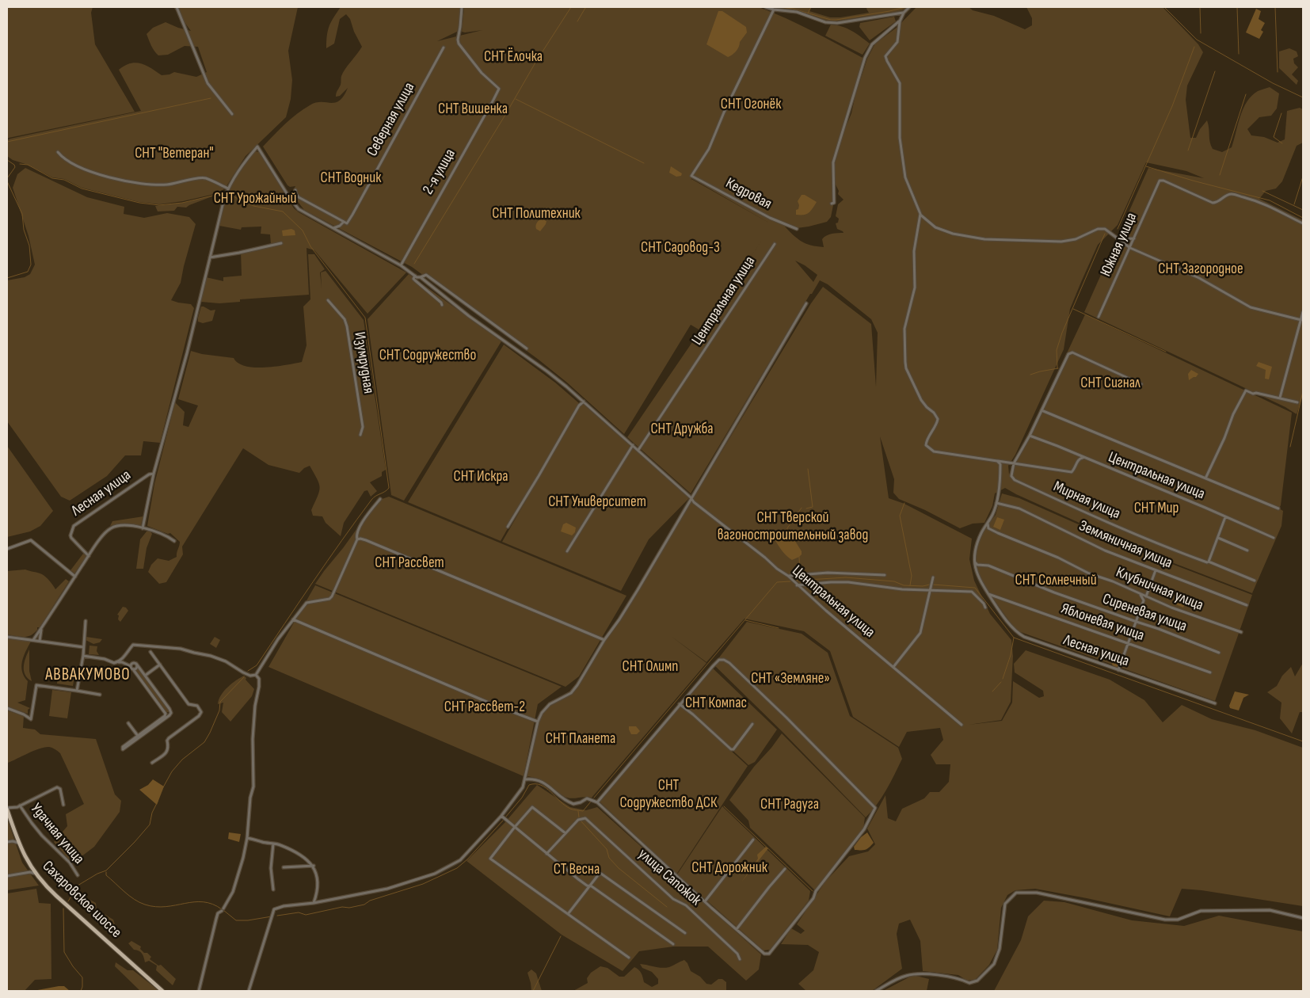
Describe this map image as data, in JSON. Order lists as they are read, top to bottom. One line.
{"streets":{"main road":["Сахаровское шоссе"],"street":["Северная улица","2-я улица","Кедровая","Южная улица","Центральная улица","Изумрудная","Лесная улица","Мирная улица","Земляничная улица","Клубничная улица","Сиреневая улица","Яблоневая улица","Удачная улица","улица Сапожок"]},"crossings":[["Лесная улица","Сиреневая улица"],["Лесная улица","Яблоневая улица"],["Удачная улица","Сахаровское шоссе"]],"districts":["АВВАКУМОВО"],"parks":["СНТ Ёлочка","СНТ Огонёк","СНТ Вишенка","СНТ \"Ветеран\"","СНТ Водник","СНТ Урожайный","СНТ Политехник","СНТ Садовод-3","СНТ Загородное","СНТ Содружество","СНТ Сигнал","СНТ Дружба","СНТ Искра","СНТ Университет","СНТ Мир","СНТ Тверской вагоностроительный завод","СНТ Рассвет","СНТ Солнечный","СНТ Олимп","СНТ «Земляне»","СНТ Компас","СНТ Рассвет-2","СНТ Планета","СНТ Содружество ДСК","СНТ Радуга","СНТ Дорожник","СТ Весна"]}
